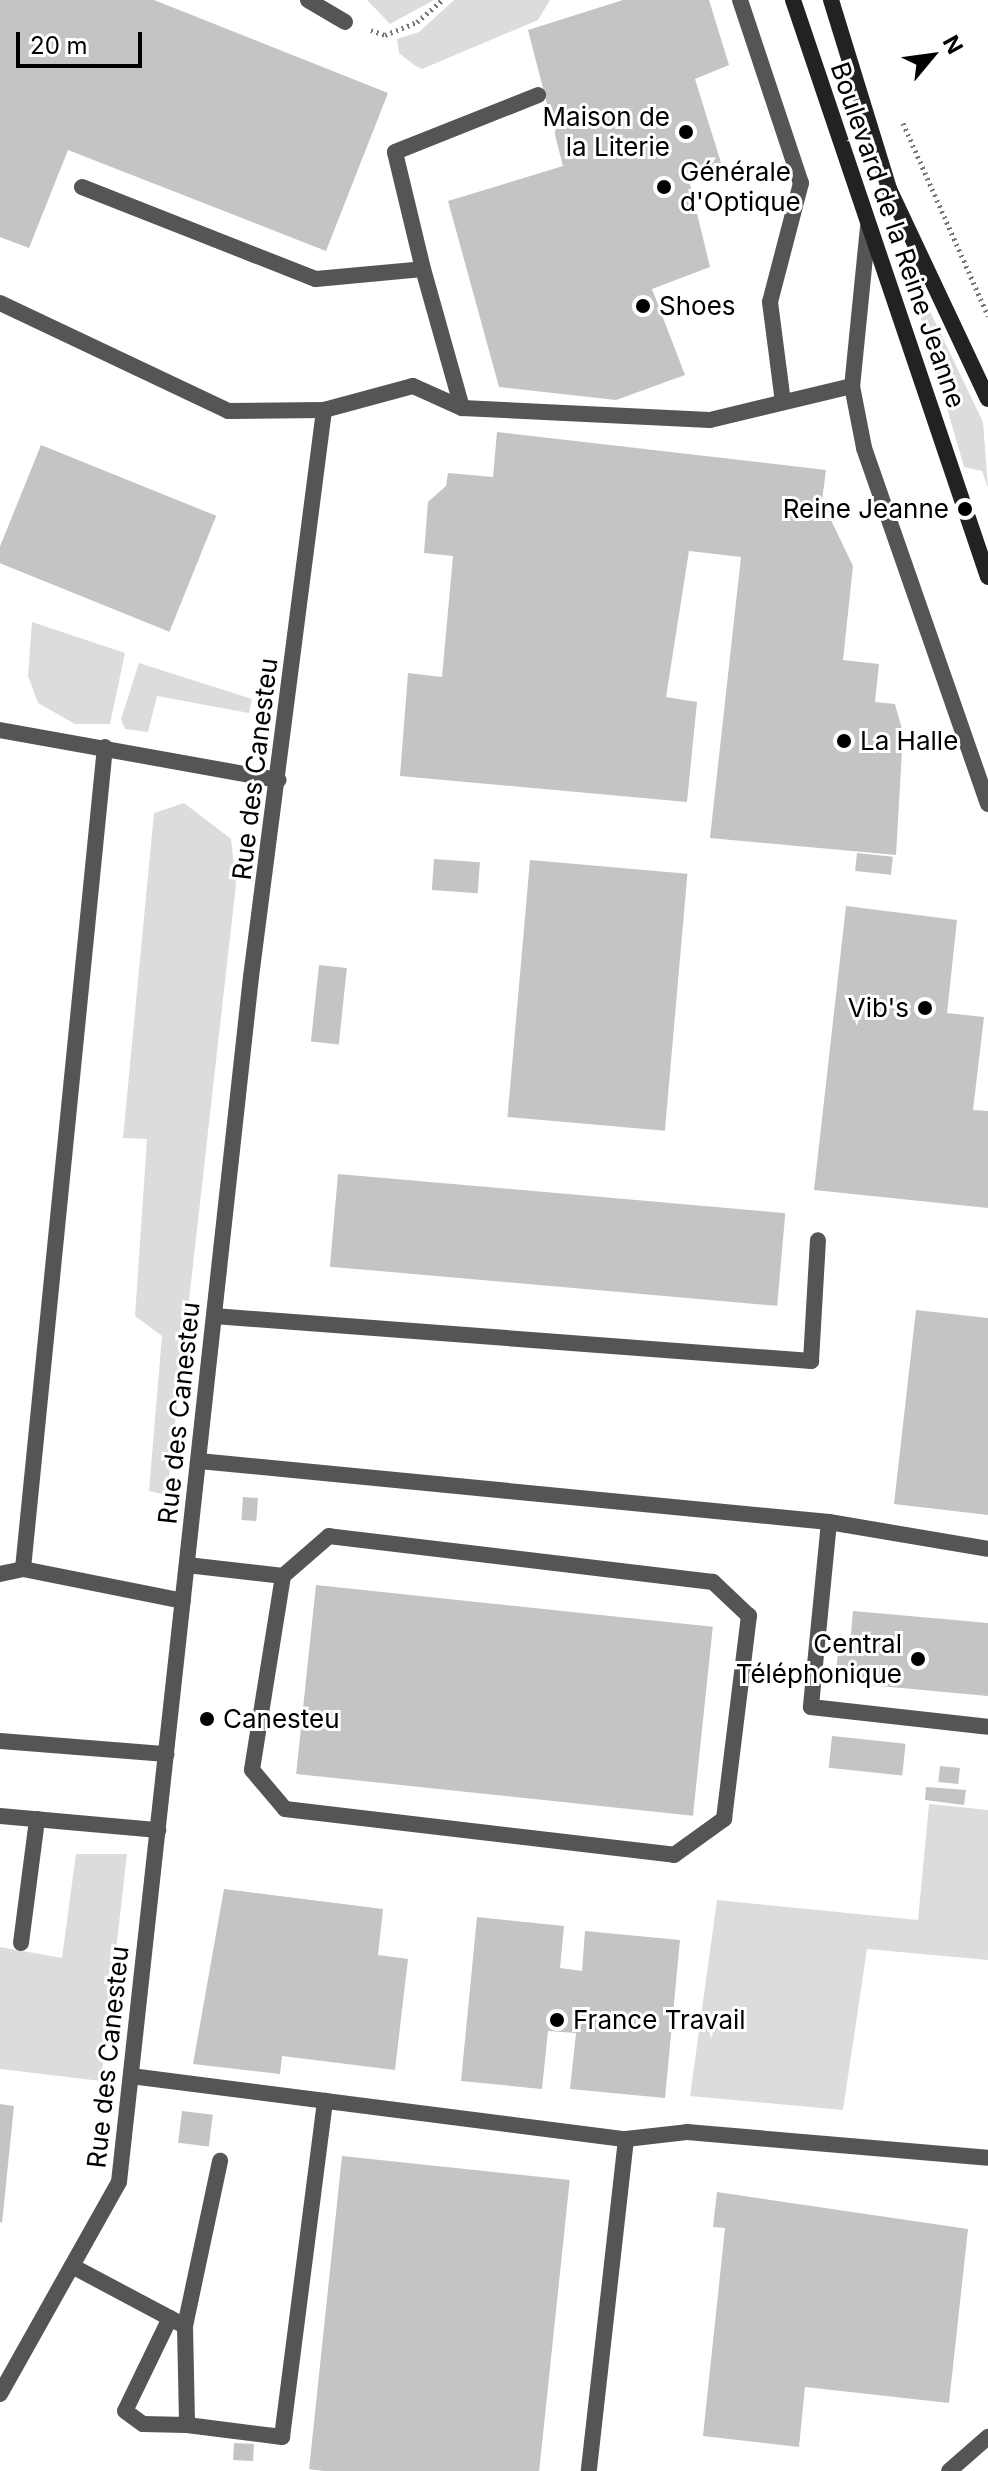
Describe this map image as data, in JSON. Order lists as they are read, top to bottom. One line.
{"streets":{"main road":["Boulevard de la Reine Jeanne"],"street":["Rue des Canesteu"]},"places":["Maison de la Literie","Générale d'Optique","Shoes","Reine Jeanne","La Halle","Vib's","Central Téléphonique","Canesteu","France Travail"],"scale_bar":"20 m","north":"top right"}
